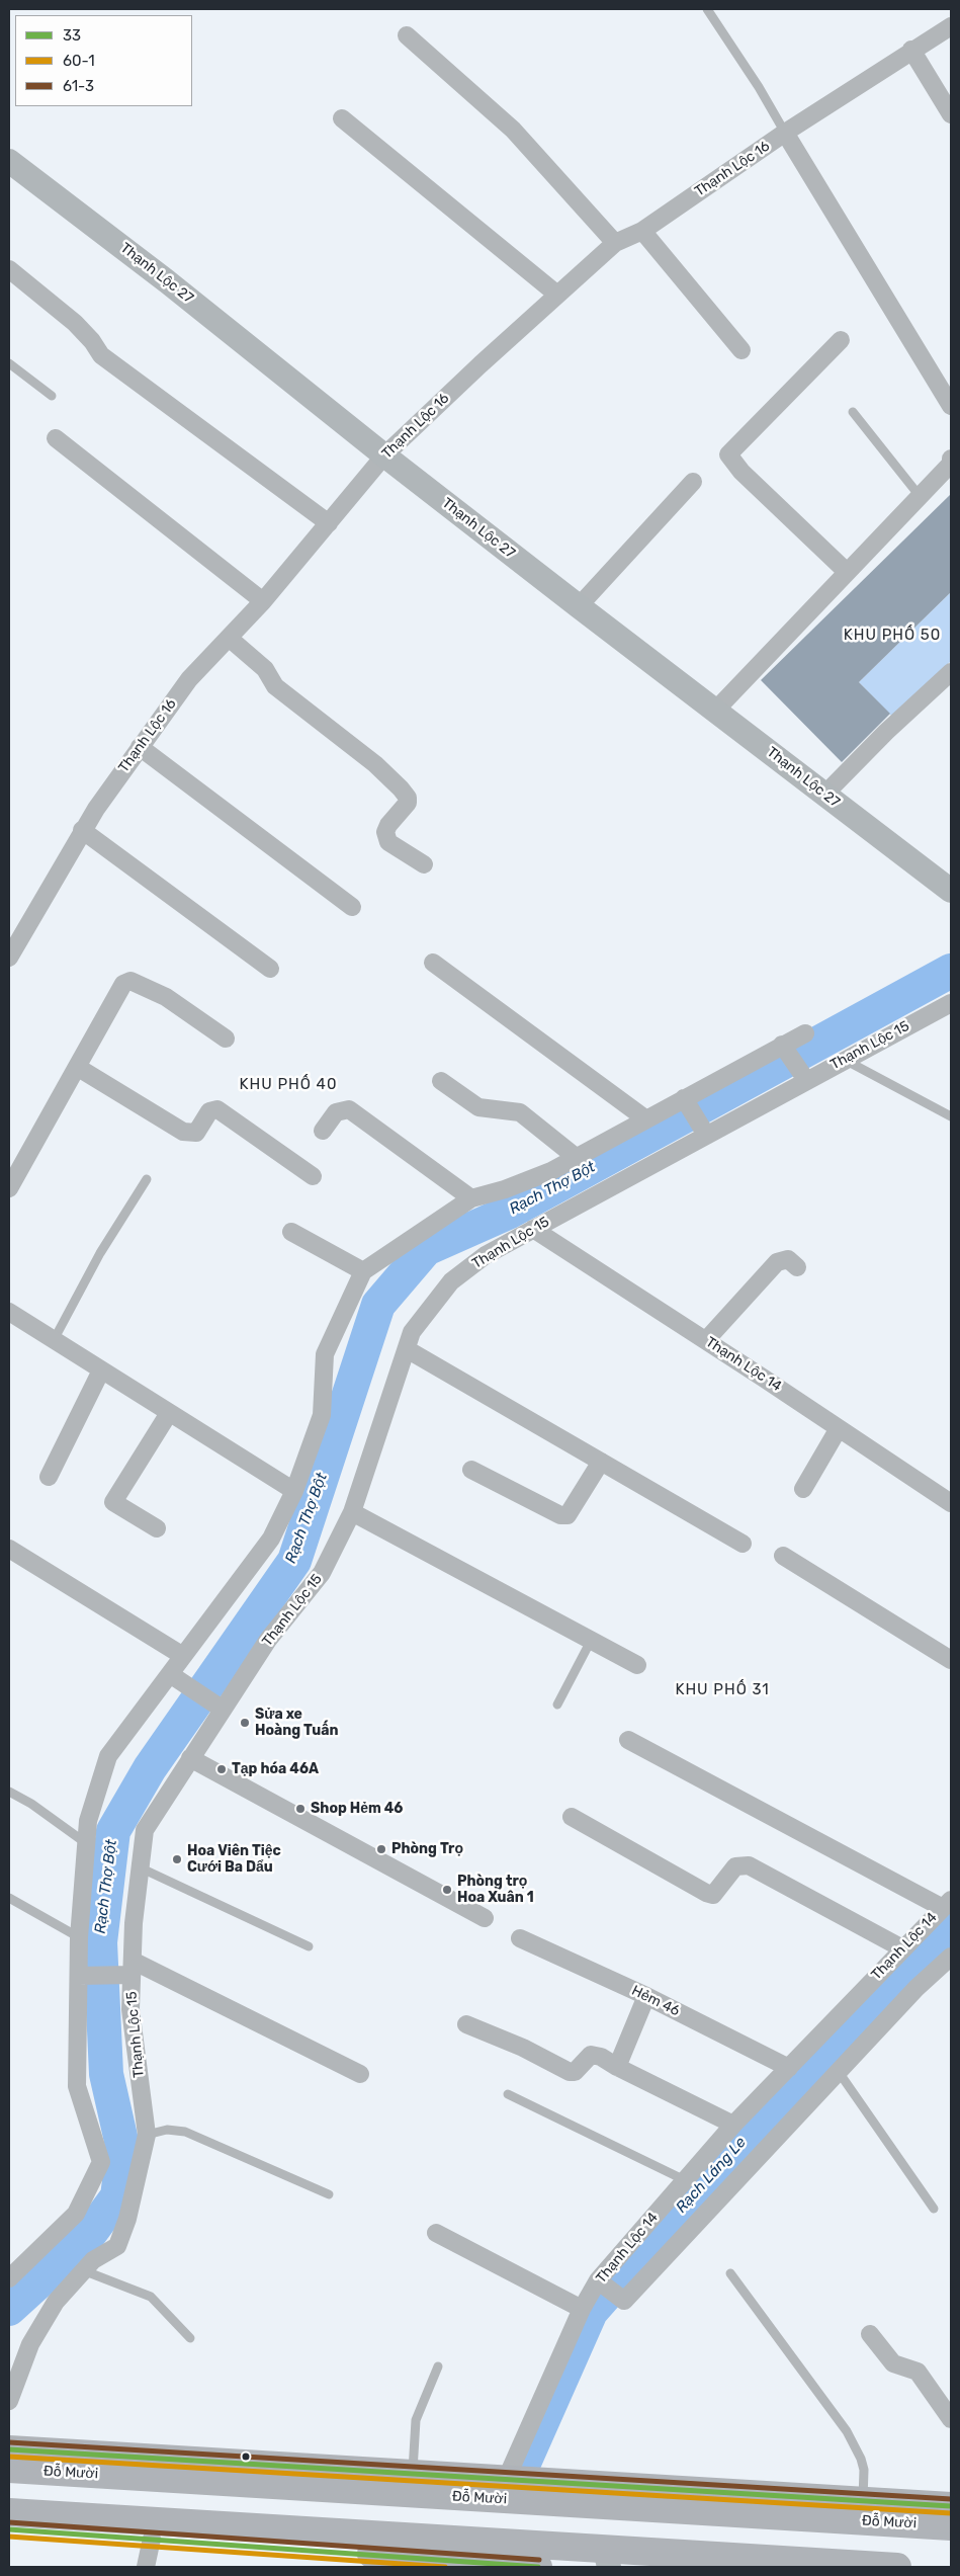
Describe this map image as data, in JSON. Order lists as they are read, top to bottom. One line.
{"streets":{"highway":["Đỗ Mười"],"street":["Thạnh Lộc 16","Thạnh Lộc 27","Thạnh Lộc 15","Thạnh Lộc 14","Hẻm 46"]},"crossings":[["Thạnh Lộc 16","Thạnh Lộc 27"],["Thạnh Lộc 15","Thạnh Lộc 14"],["Thạnh Lộc 14","Hẻm 46"],["Thạnh Lộc 14","Đỗ Mười"]],"districts":["KHU PHỐ 50","KHU PHỐ 40","KHU PHỐ 31"],"water":["Rạch Thợ Bột","Rạch Láng Le"],"places":["Sửa xe Hoàng Tuấn","Tạp hóa 46A","Shop Hẻm 46","Phòng Trọ","Hoa Viên Tiệc Cưới Ba Dẩu","Phòng trọ Hoa Xuân 1"],"lines":["transit line 61-3","transit line 33","transit line 60-1"],"legend":["33","60-1","61-3"]}
